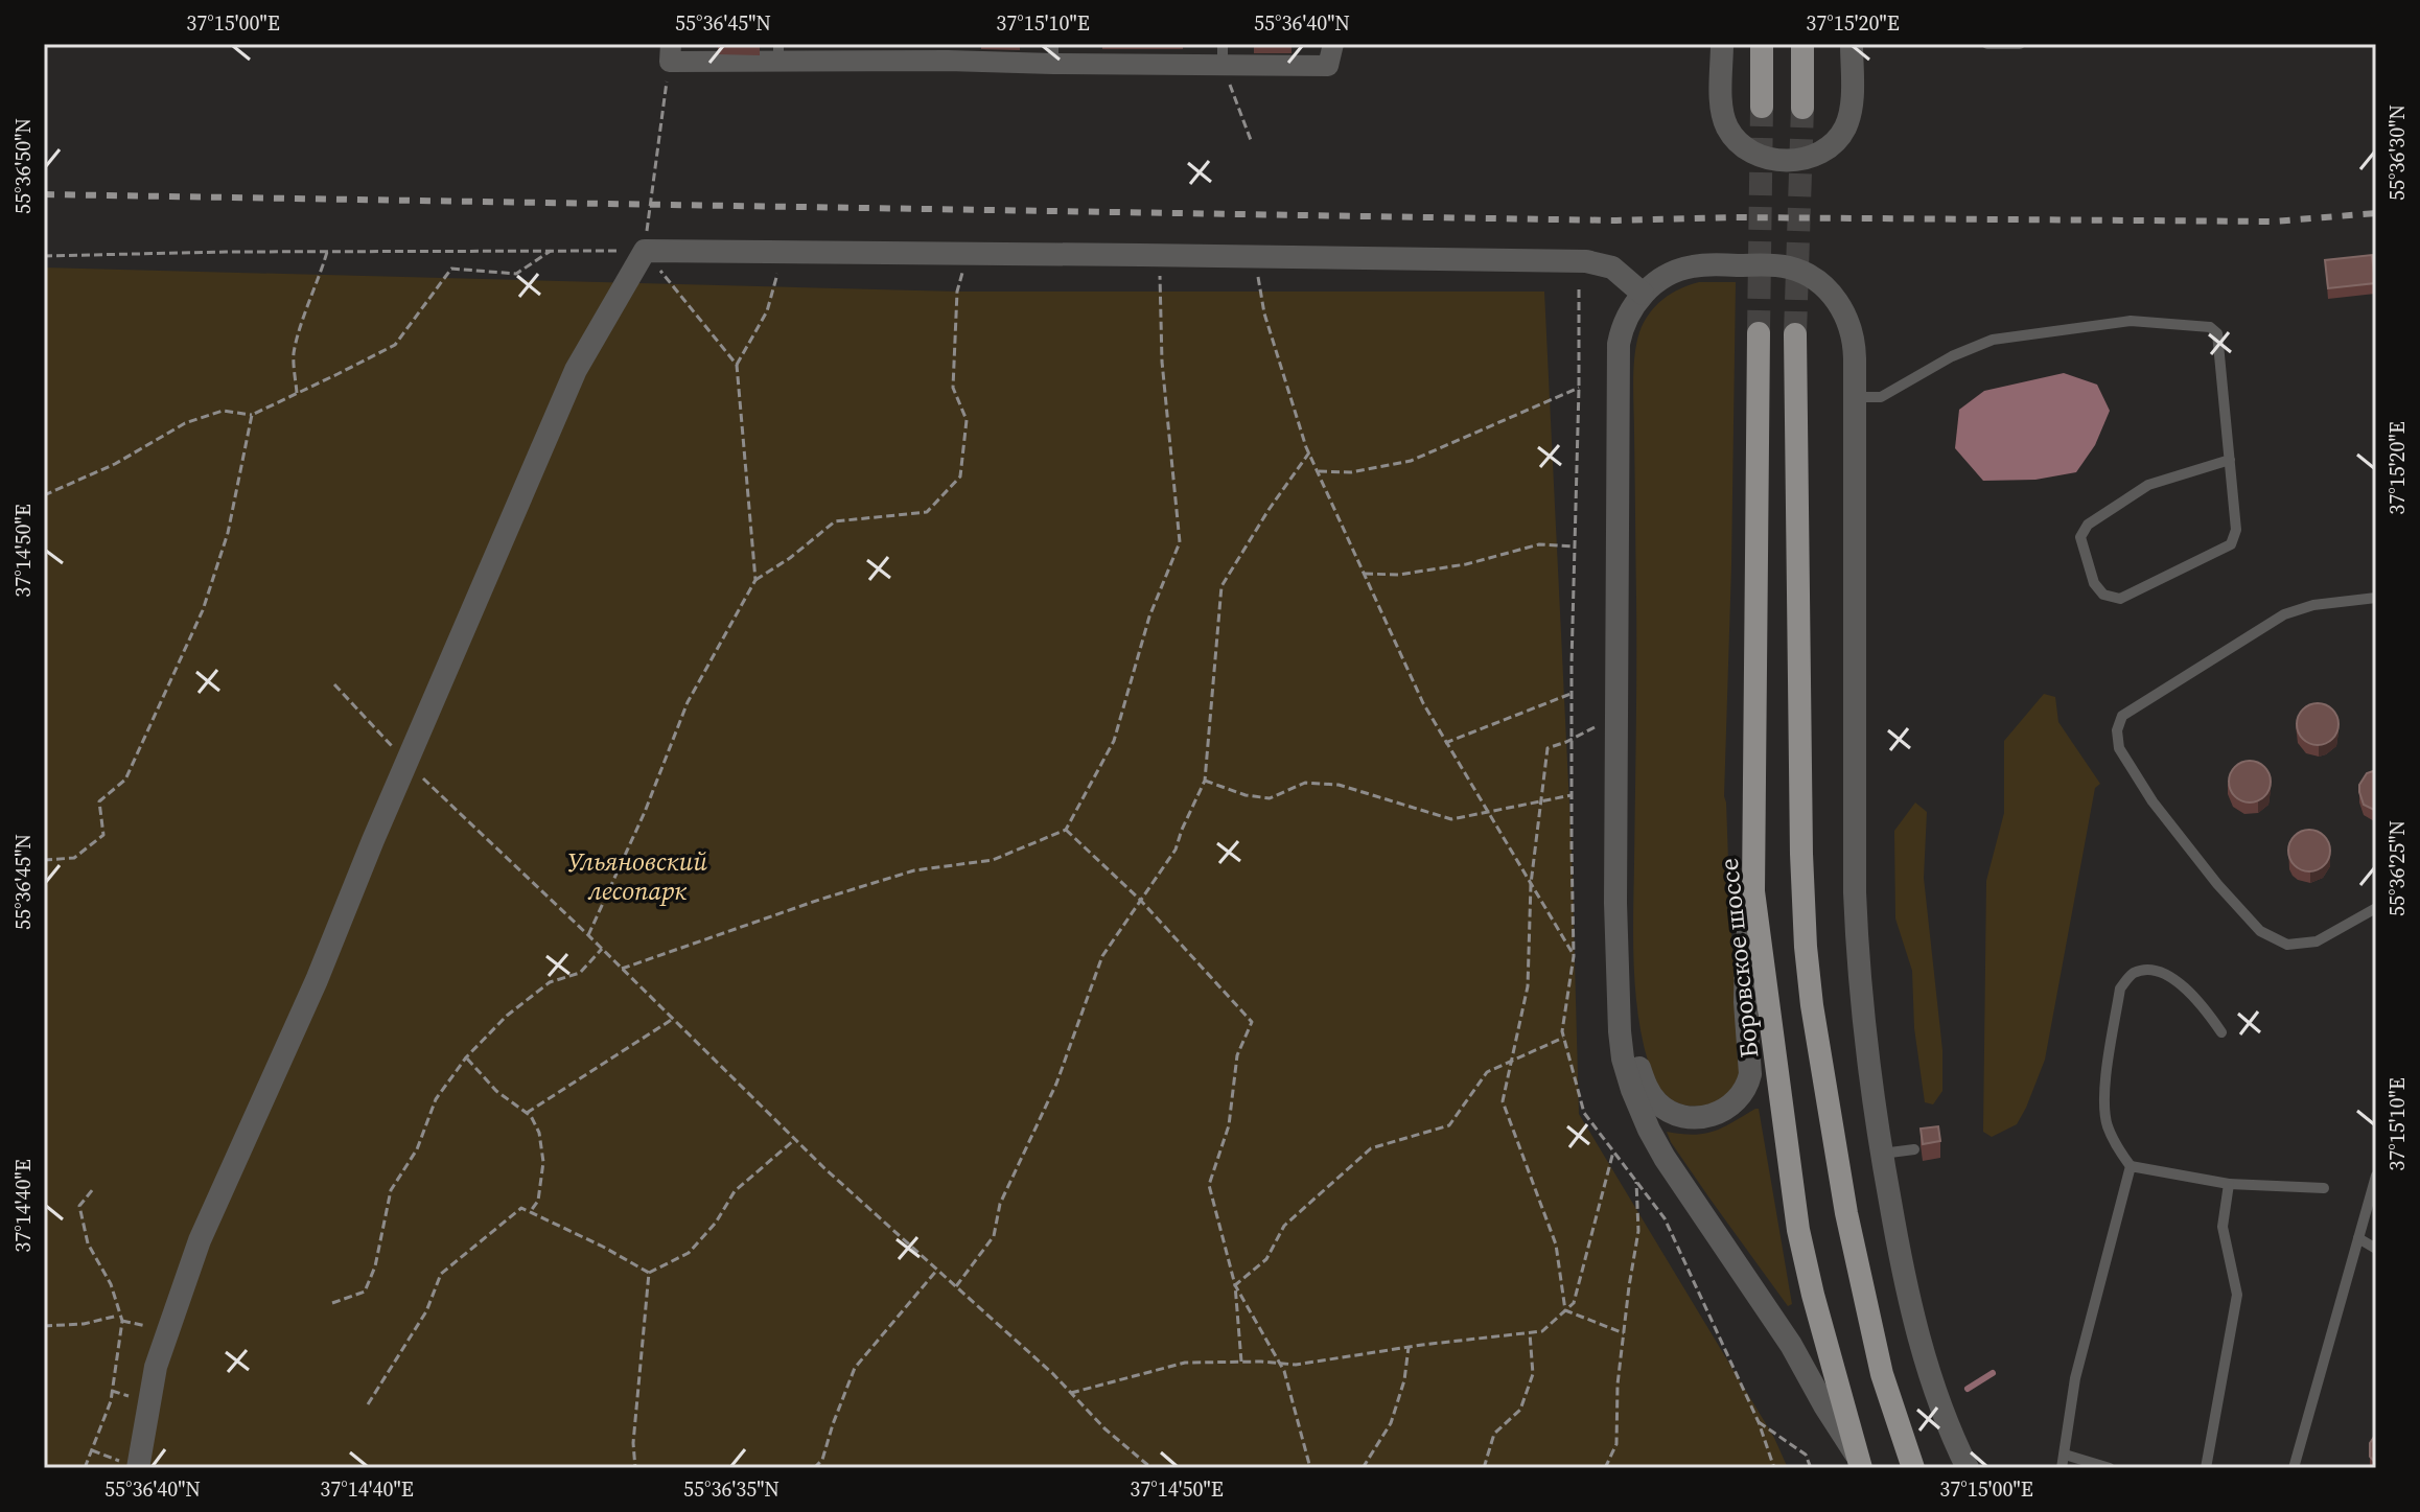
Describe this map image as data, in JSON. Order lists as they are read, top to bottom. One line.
{"streets":{"main road":["Боровское шоссе"]},"parks":["Ульяновский лесопарк"],"coordinates":["37°15'00\"E","55°36'45\"N","37°15'10\"E","55°36'40\"N","37°15'20\"E","55°36'30\"N","55°36'50\"N","37°14'50\"E","55°36'25\"N","37°14'40\"E","55°36'35\"N"]}
